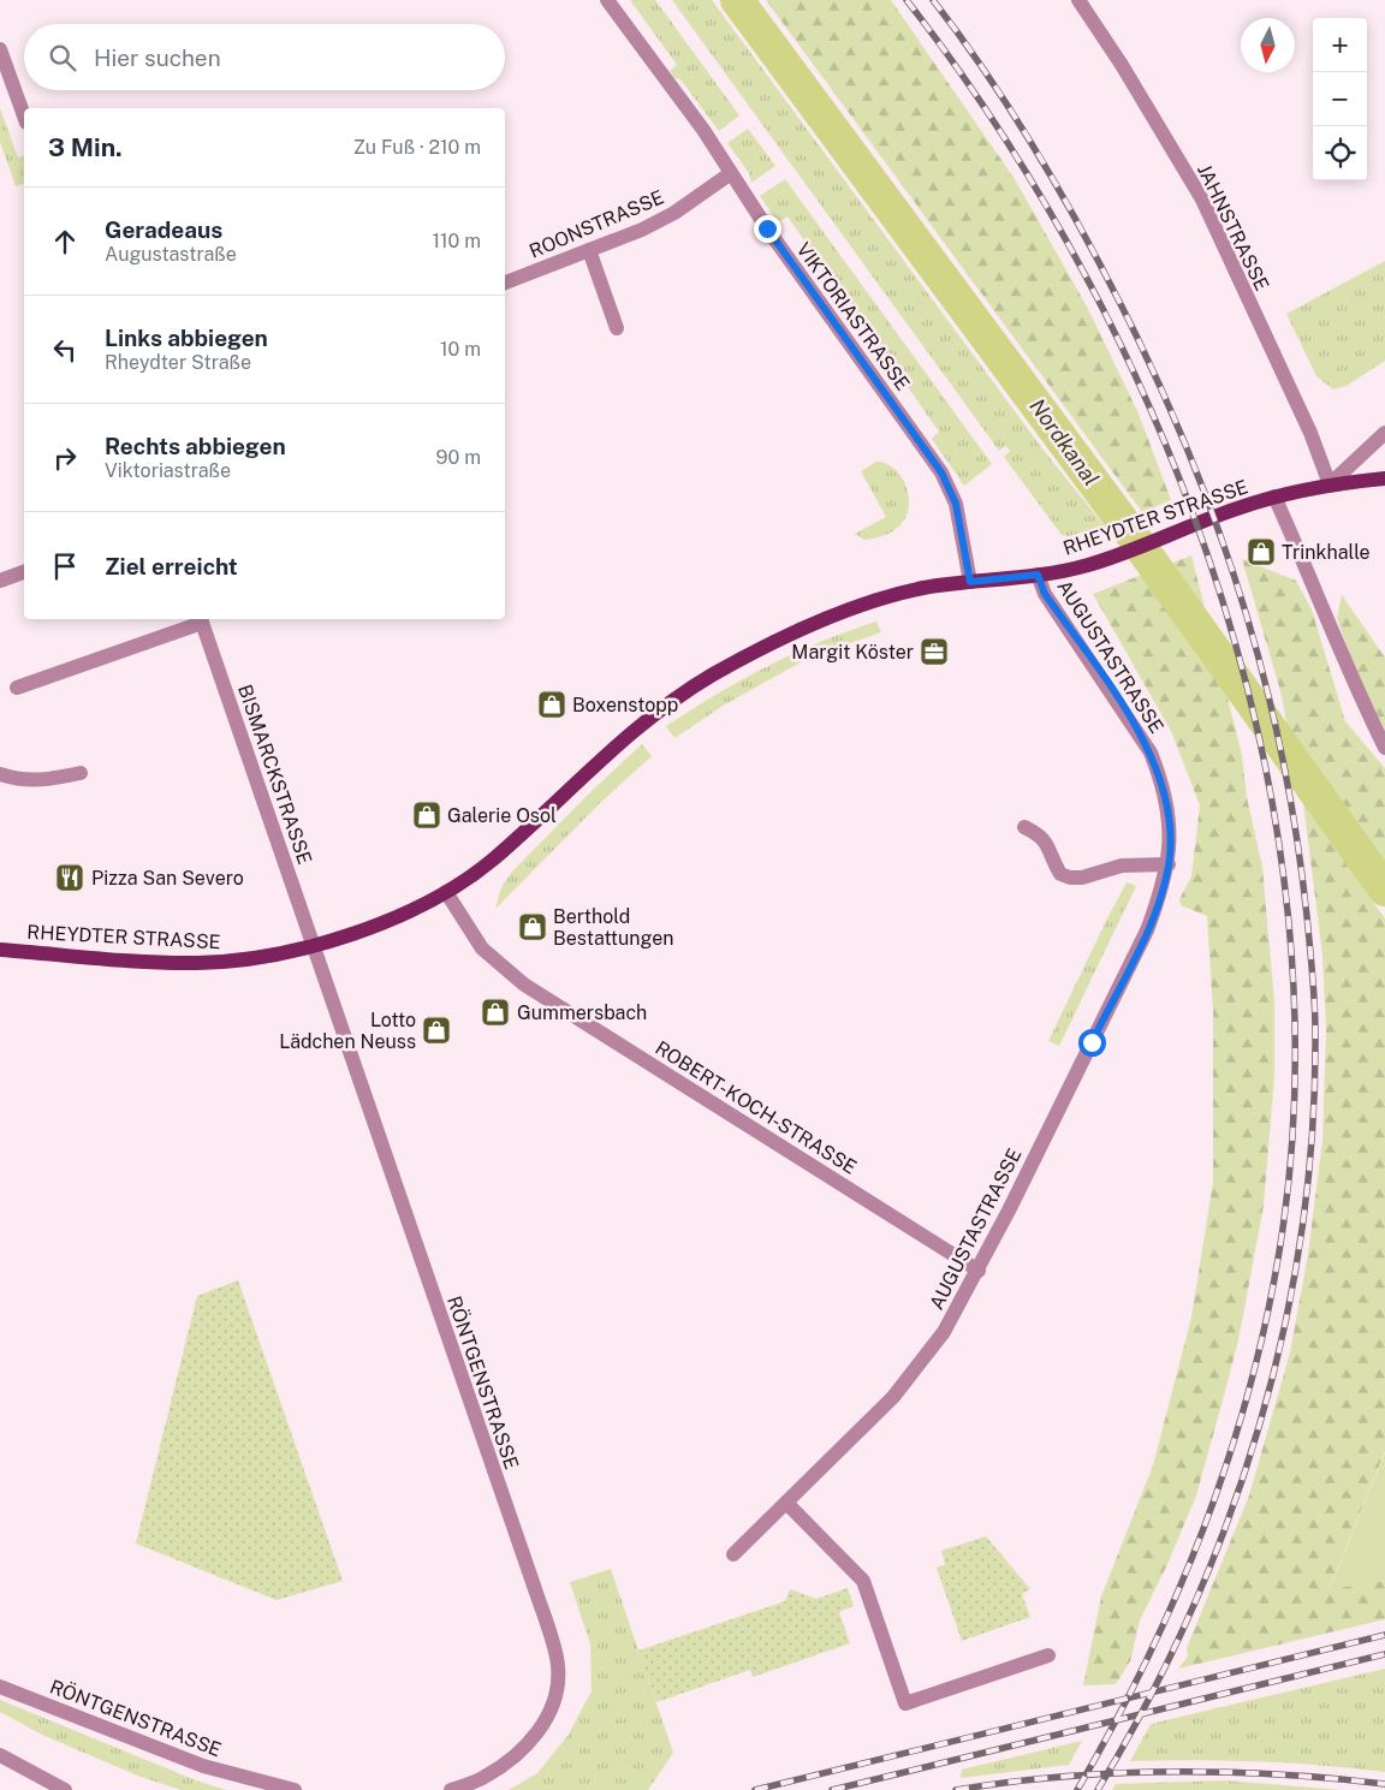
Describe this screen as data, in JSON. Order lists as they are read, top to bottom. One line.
{"streets":{"main road":["RHEYDTER STRASSE"],"street":["ROONSTRASSE","JAHNSTRASSE","VIKTORIASTRASSE","AUGUSTASTRASSE","BISMARCKSTRASSE","ROBERT-KOCH-STRASSE","RÖNTGENSTRASSE"]},"crossings":[["ROONSTRASSE","VIKTORIASTRASSE"],["JAHNSTRASSE","RHEYDTER STRASSE"],["VIKTORIASTRASSE","RHEYDTER STRASSE"],["RHEYDTER STRASSE","AUGUSTASTRASSE"],["RHEYDTER STRASSE","BISMARCKSTRASSE"],["RHEYDTER STRASSE","ROBERT-KOCH-STRASSE"],["RHEYDTER STRASSE","RÖNTGENSTRASSE"],["AUGUSTASTRASSE","ROBERT-KOCH-STRASSE"],["BISMARCKSTRASSE","RÖNTGENSTRASSE"]],"water":["Nordkanal"],"places":{"shop":["Trinkhalle","Boxenstopp","Galerie Osol","Berthold Bestattungen","Gummersbach","Lotto Lädchen Neuss"],"office":["Margit Köster"],"restaurant":["Pizza San Severo"]},"north":"bottom","page":{"map_buttons":["+","−"],"search":"Hier suchen","heading":["3 Min.","Zu Fuß · 210 m"],"list":[["Geradeaus","Augustastraße","110 m"],["Links abbiegen","Rheydter Straße","10 m"],["Rechts abbiegen","Viktoriastraße","90 m"],"Ziel erreicht"]}}
